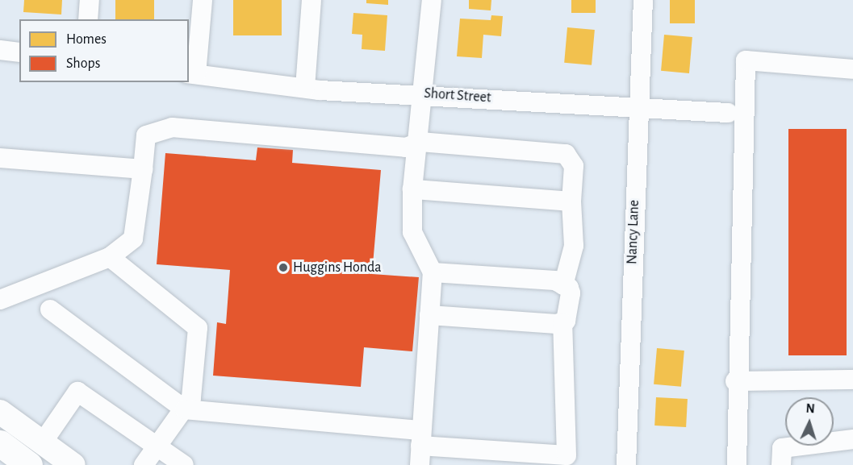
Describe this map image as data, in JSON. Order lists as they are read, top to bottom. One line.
{"streets":{"street":["Short Street","Nancy Lane"]},"crossings":[["Short Street","Nancy Lane"]],"places":["Huggins Honda"],"legend":["Homes","Shops"],"north":"top"}
